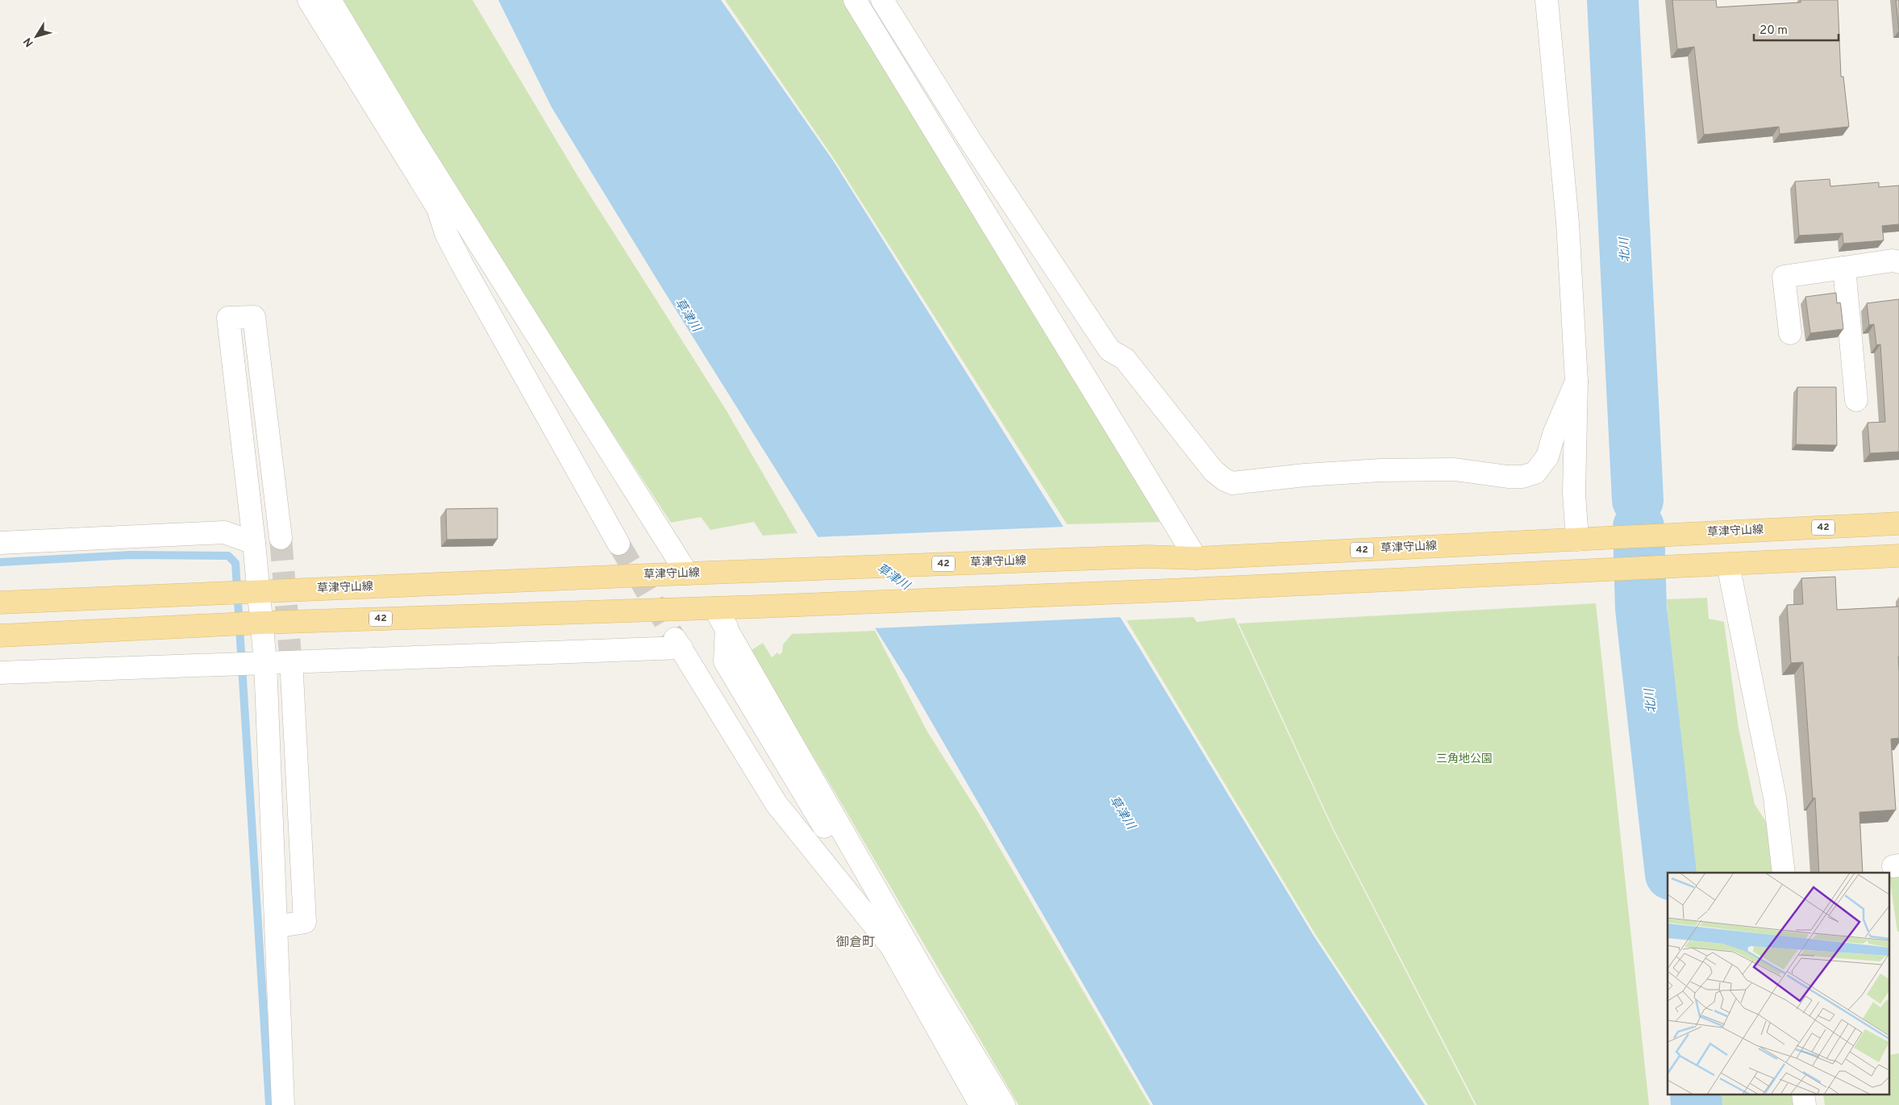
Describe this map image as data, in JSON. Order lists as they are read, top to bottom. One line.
{"streets":{"main road":["42","草津守山線"]},"districts":["御倉町"],"water":["北川","草津川"],"parks":["三角地公園"],"scale_bar":"20 m","north":"bottom left"}
